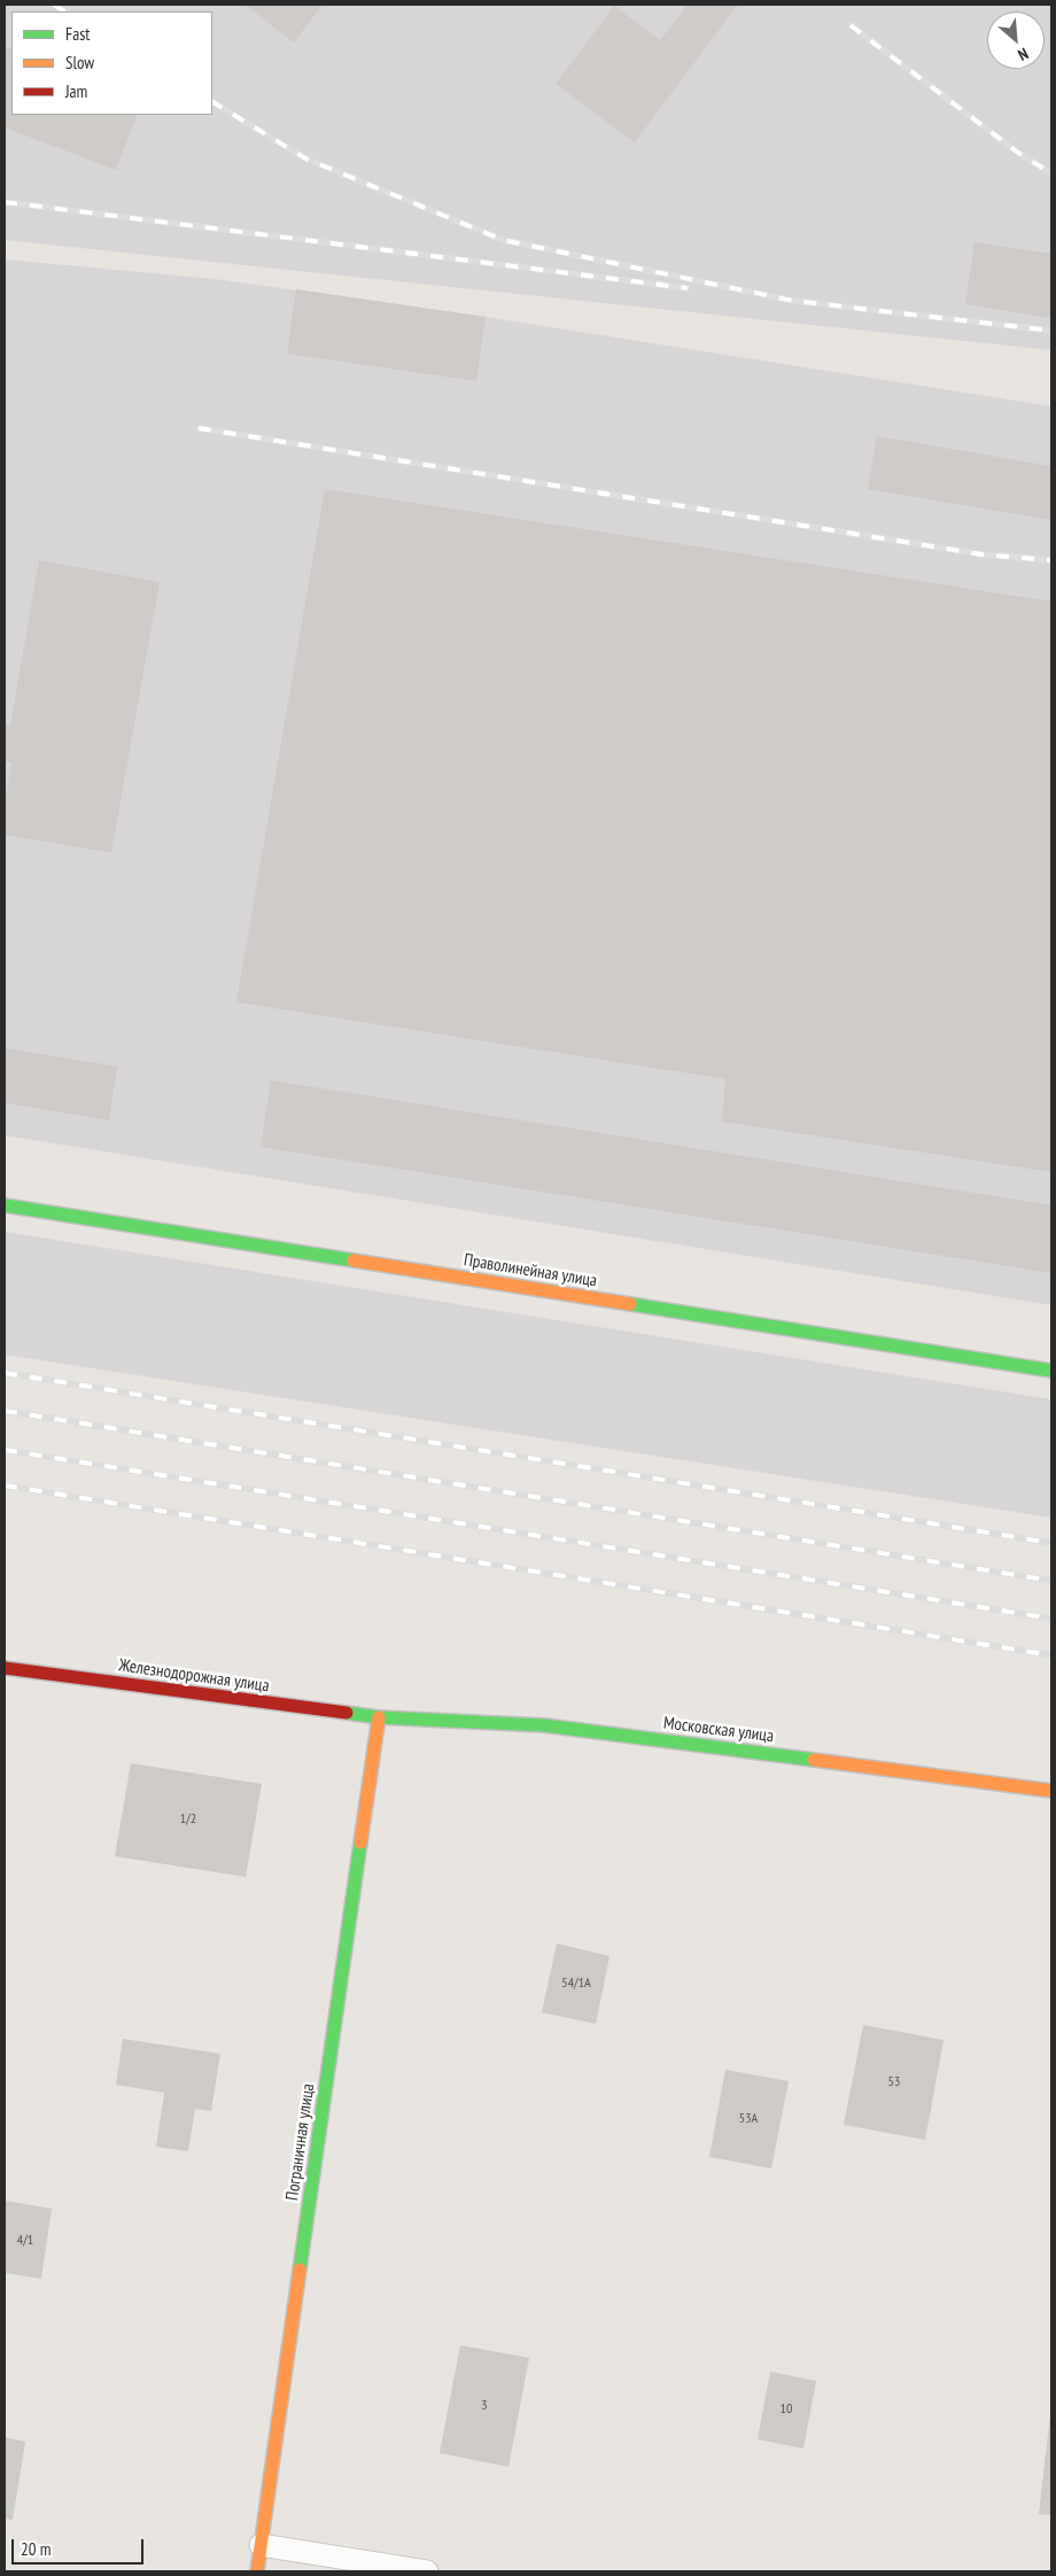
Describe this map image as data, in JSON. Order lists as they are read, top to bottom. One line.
{"streets":{"street":["Праволинейная улица","Железнодорожная улица","Московская улица","Пограничная улица"]},"crossings":[["Железнодорожная улица","Московская улица"],["Железнодорожная улица","Пограничная улица"],["Московская улица","Пограничная улица"]],"house_numbers":["1/2","54/1А","53","53А","4/1","3","10"],"legend":["Fast","Slow","Jam"],"scale_bar":"20 m","north":"bottom right"}
